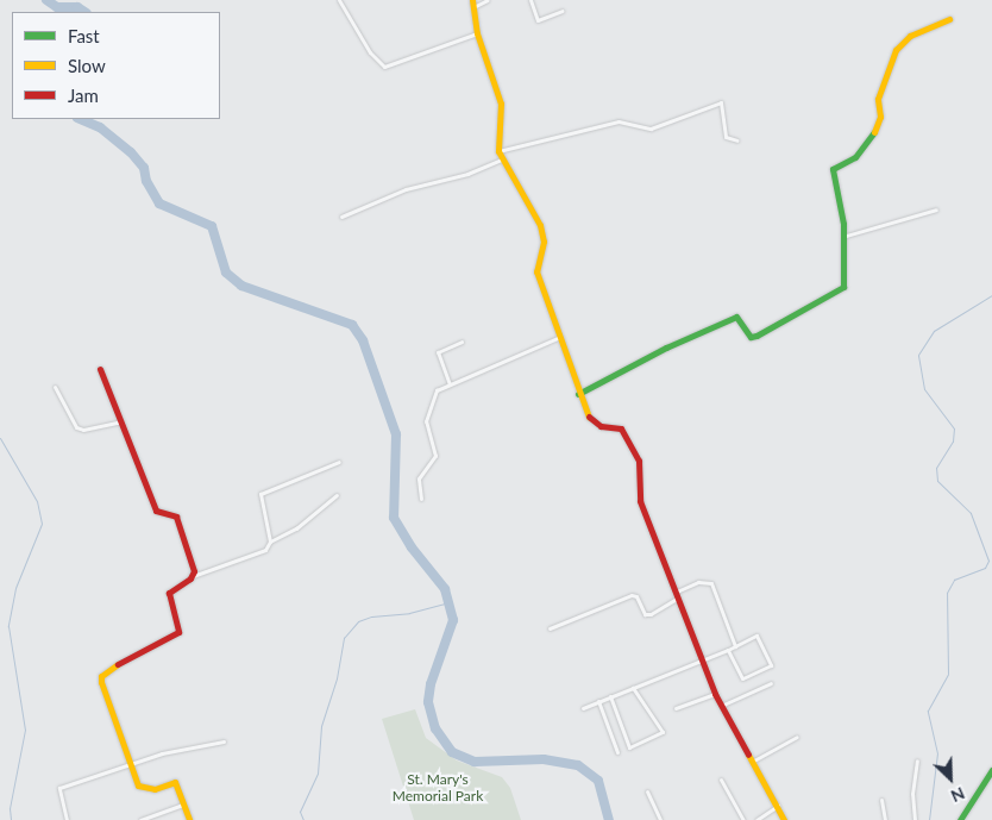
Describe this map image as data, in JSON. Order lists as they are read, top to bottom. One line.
{"parks":["St. Mary's Memorial Park"],"legend":["Fast","Slow","Jam"],"north":"bottom right"}
